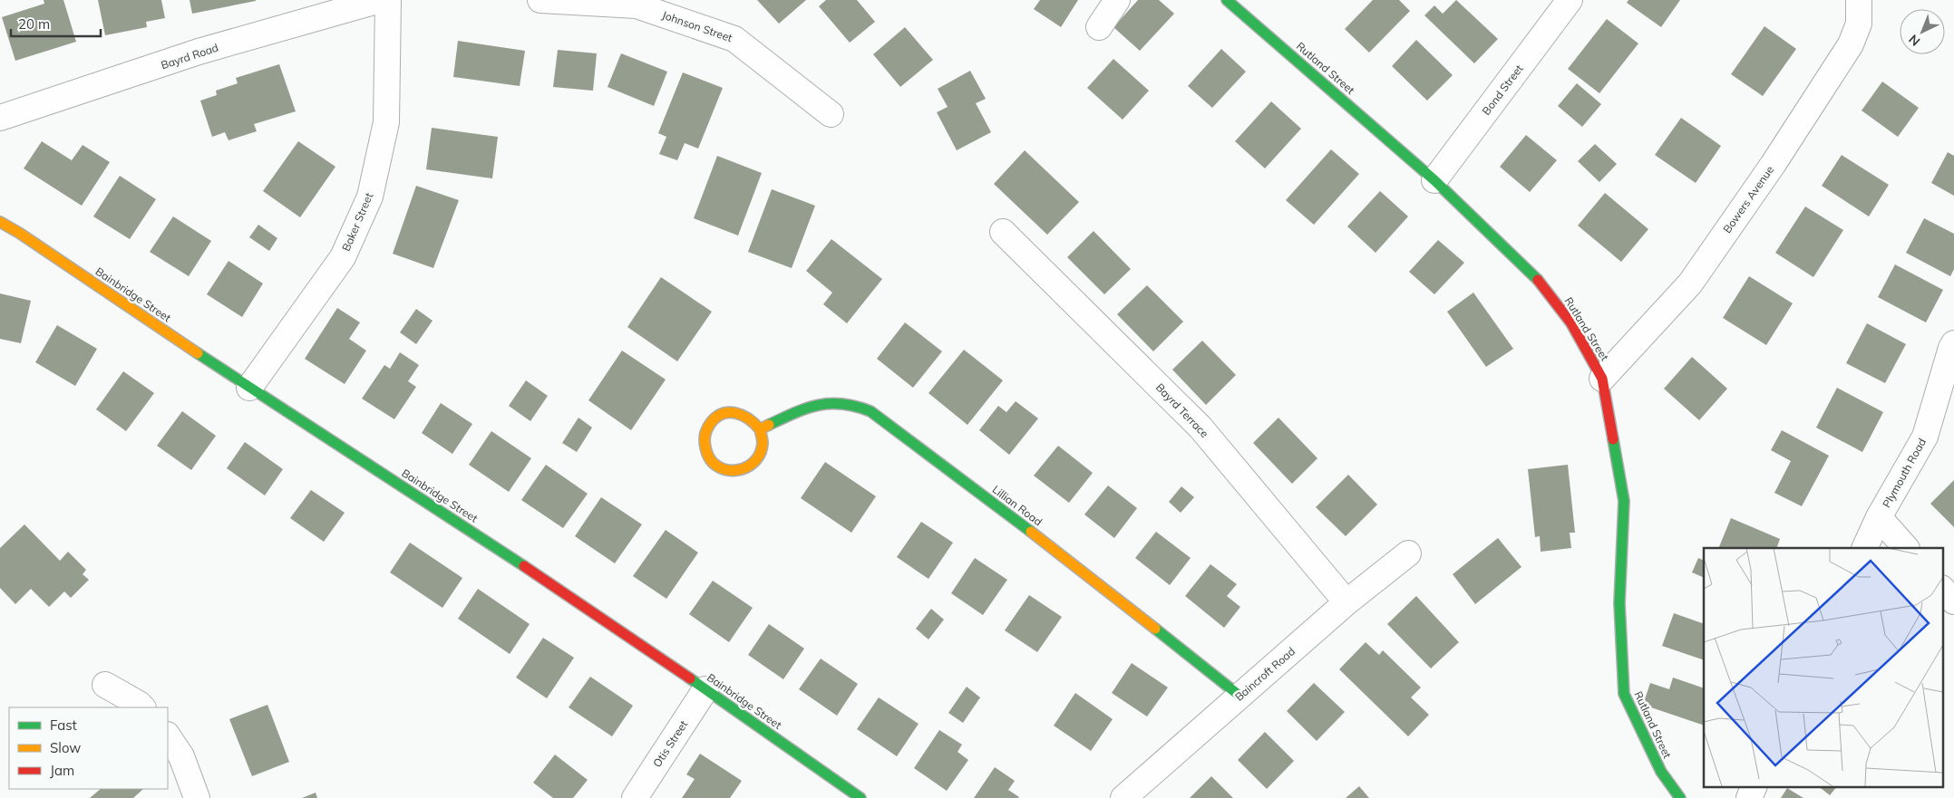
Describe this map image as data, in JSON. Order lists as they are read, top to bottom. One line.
{"streets":{"street":["Johnson Street","Bayrd Road","Rutland Street","Bond Street","Bowers Avenue","Baker Street","Bainbridge Street","Bayrd Terrace","Plymouth Road","Lillian Road","Baincroft Road","Otis Street"]},"crossings":[["Rutland Street","Bond Street"],["Rutland Street","Bowers Avenue"],["Baker Street","Bainbridge Street"],["Bainbridge Street","Otis Street"],["Bayrd Terrace","Baincroft Road"],["Lillian Road","Baincroft Road"]],"legend":["Fast","Slow","Jam"],"scale_bar":"20 m","north":"bottom left"}
